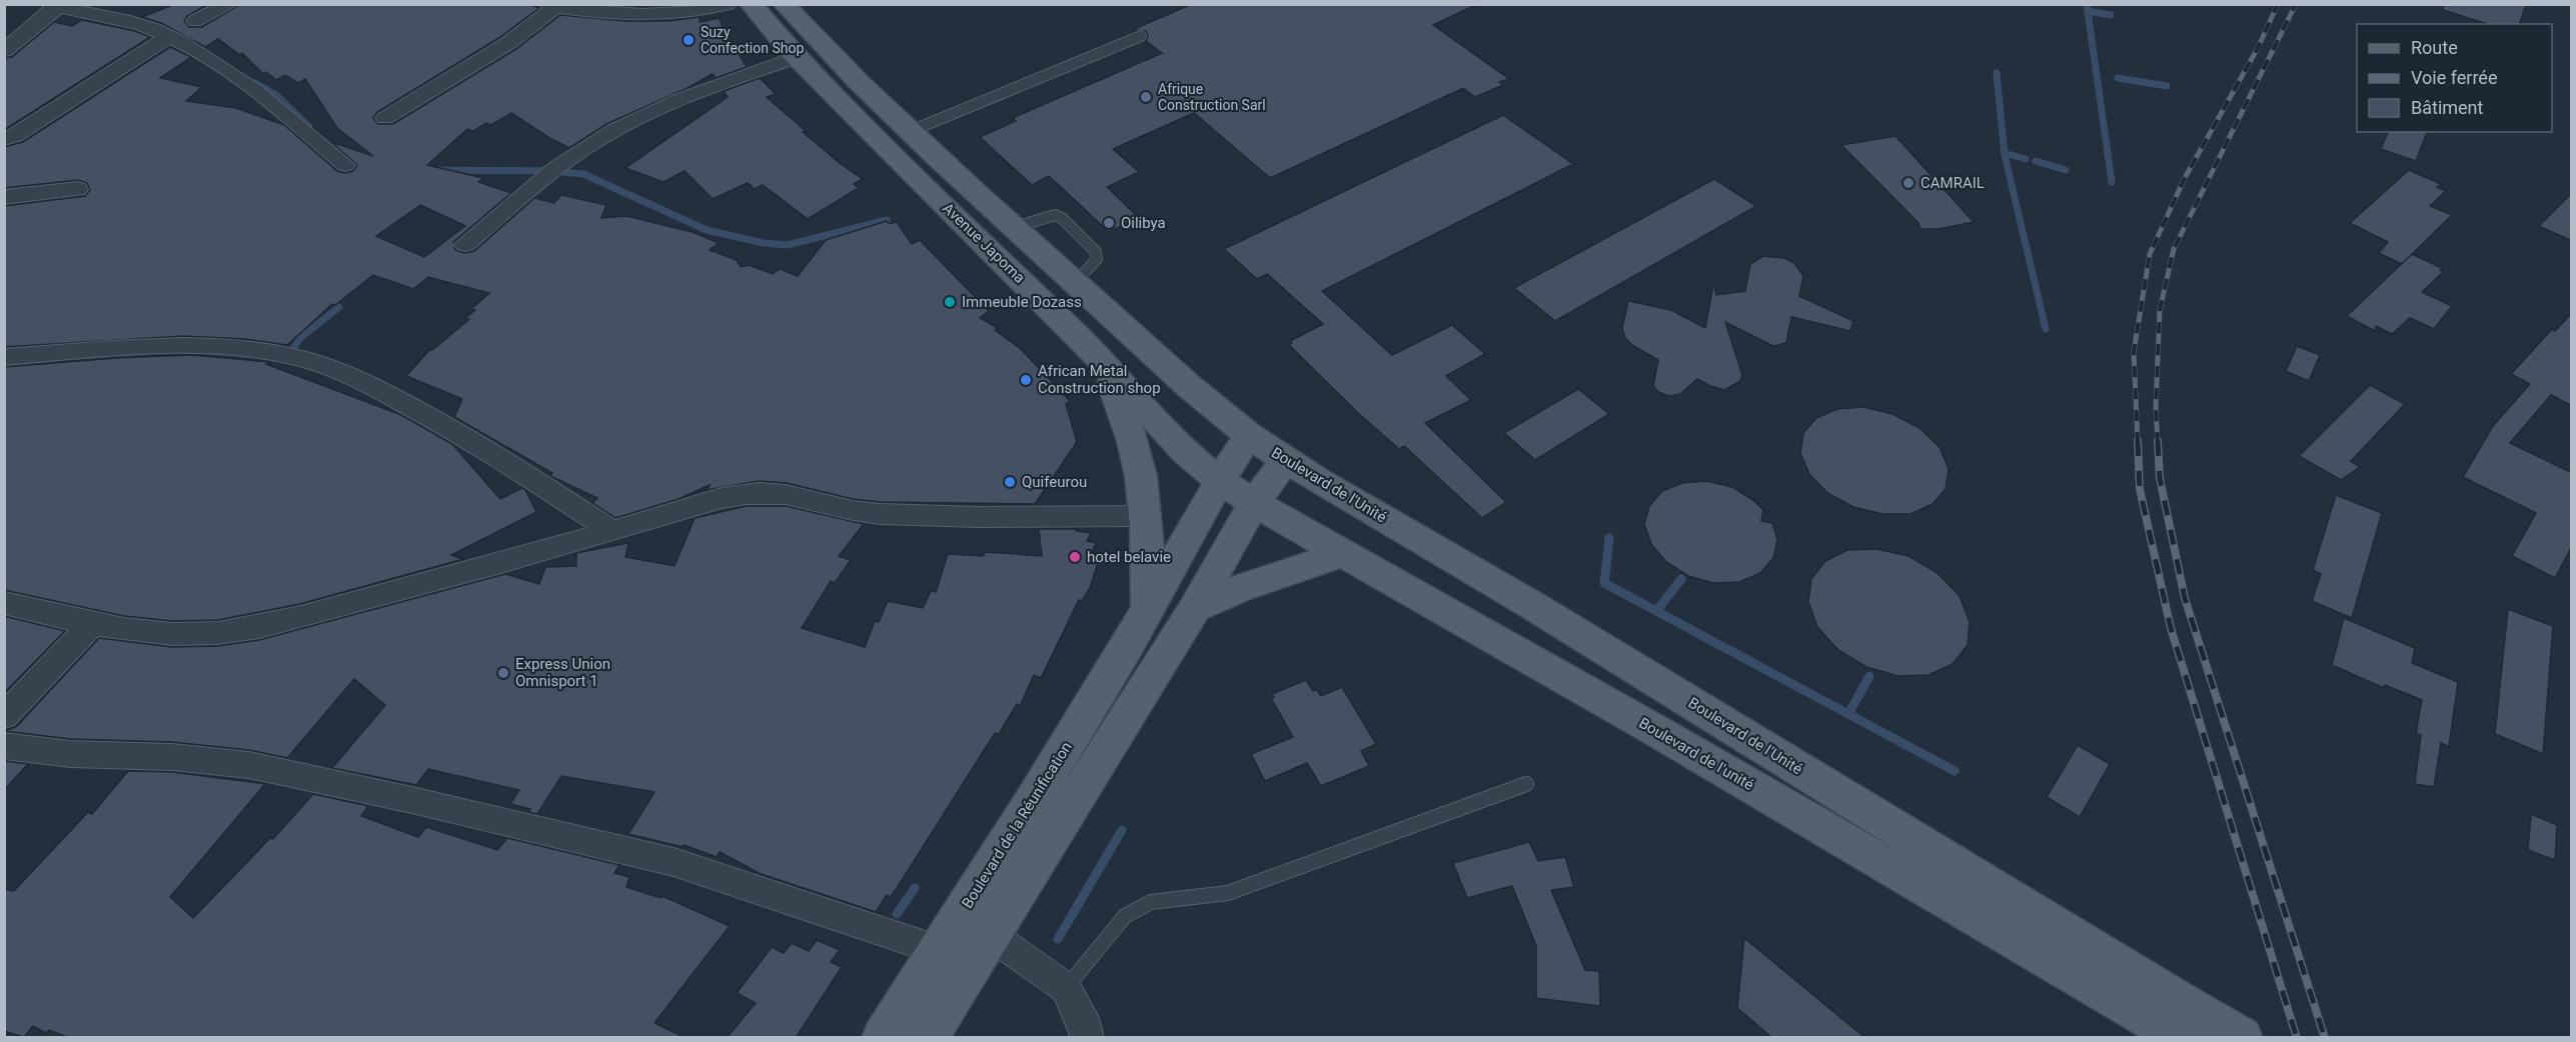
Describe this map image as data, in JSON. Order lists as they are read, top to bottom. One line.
{"streets":{"main road":["Avenue Japoma","Boulevard de l'Unité","Boulevard de l'unité","Boulevard de la Réunification"]},"crossings":[["Avenue Japoma","Boulevard de l'Unité"],["Avenue Japoma","Boulevard de l'unité"],["Avenue Japoma","Boulevard de la Réunification"],["Boulevard de l'Unité","Boulevard de l'unité"],["Boulevard de l'Unité","Boulevard de la Réunification"],["Boulevard de l'unité","Boulevard de la Réunification"]],"places":["Suzy Confection Shop","Afrique Construction Sarl","CAMRAIL","Oilibya","Immeuble Dozass","African Metal Construction shop","Quifeurou","hotel belavie","Express Union Omnisport 1"],"legend":["Route","Voie ferrée","Bâtiment"]}
